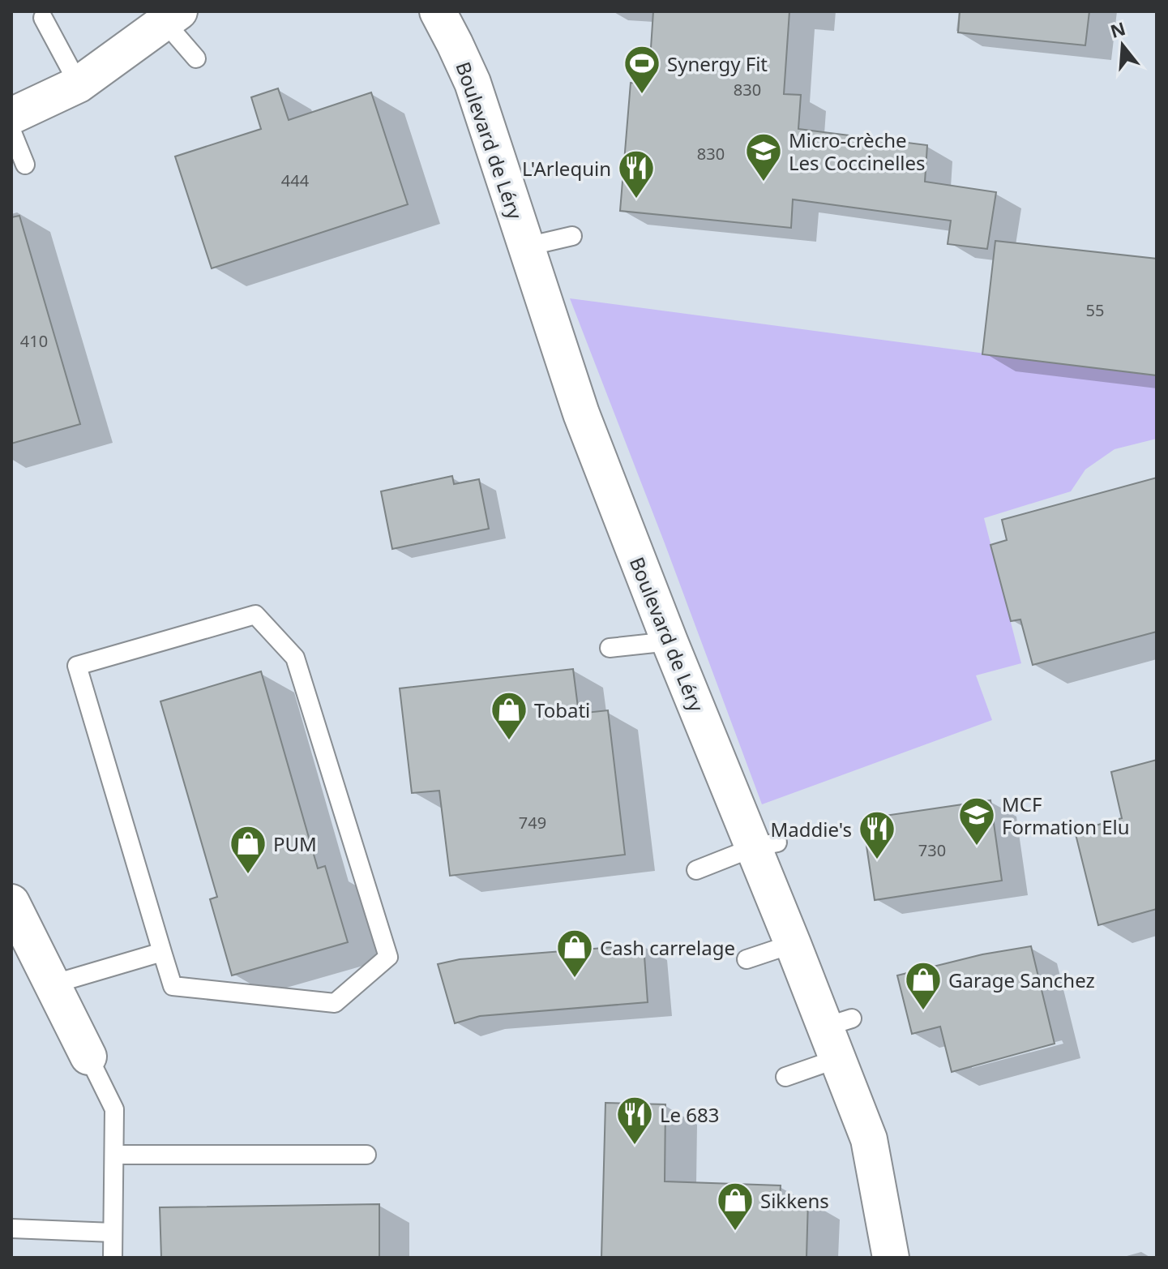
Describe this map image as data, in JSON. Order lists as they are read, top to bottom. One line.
{"streets":{"street":["Boulevard de Léry"]},"places":{"sports":["Synergy Fit"],"school or university":["Micro-crèche Les Coccinelles","MCF Formation Elu"],"restaurant":["L'Arlequin","Maddie's","Le 683"],"shop":["Tobati","PUM","Cash carrelage","Garage Sanchez","Sikkens"]},"house_numbers":["830","830","444","55","410","749","730"],"north":"top"}
